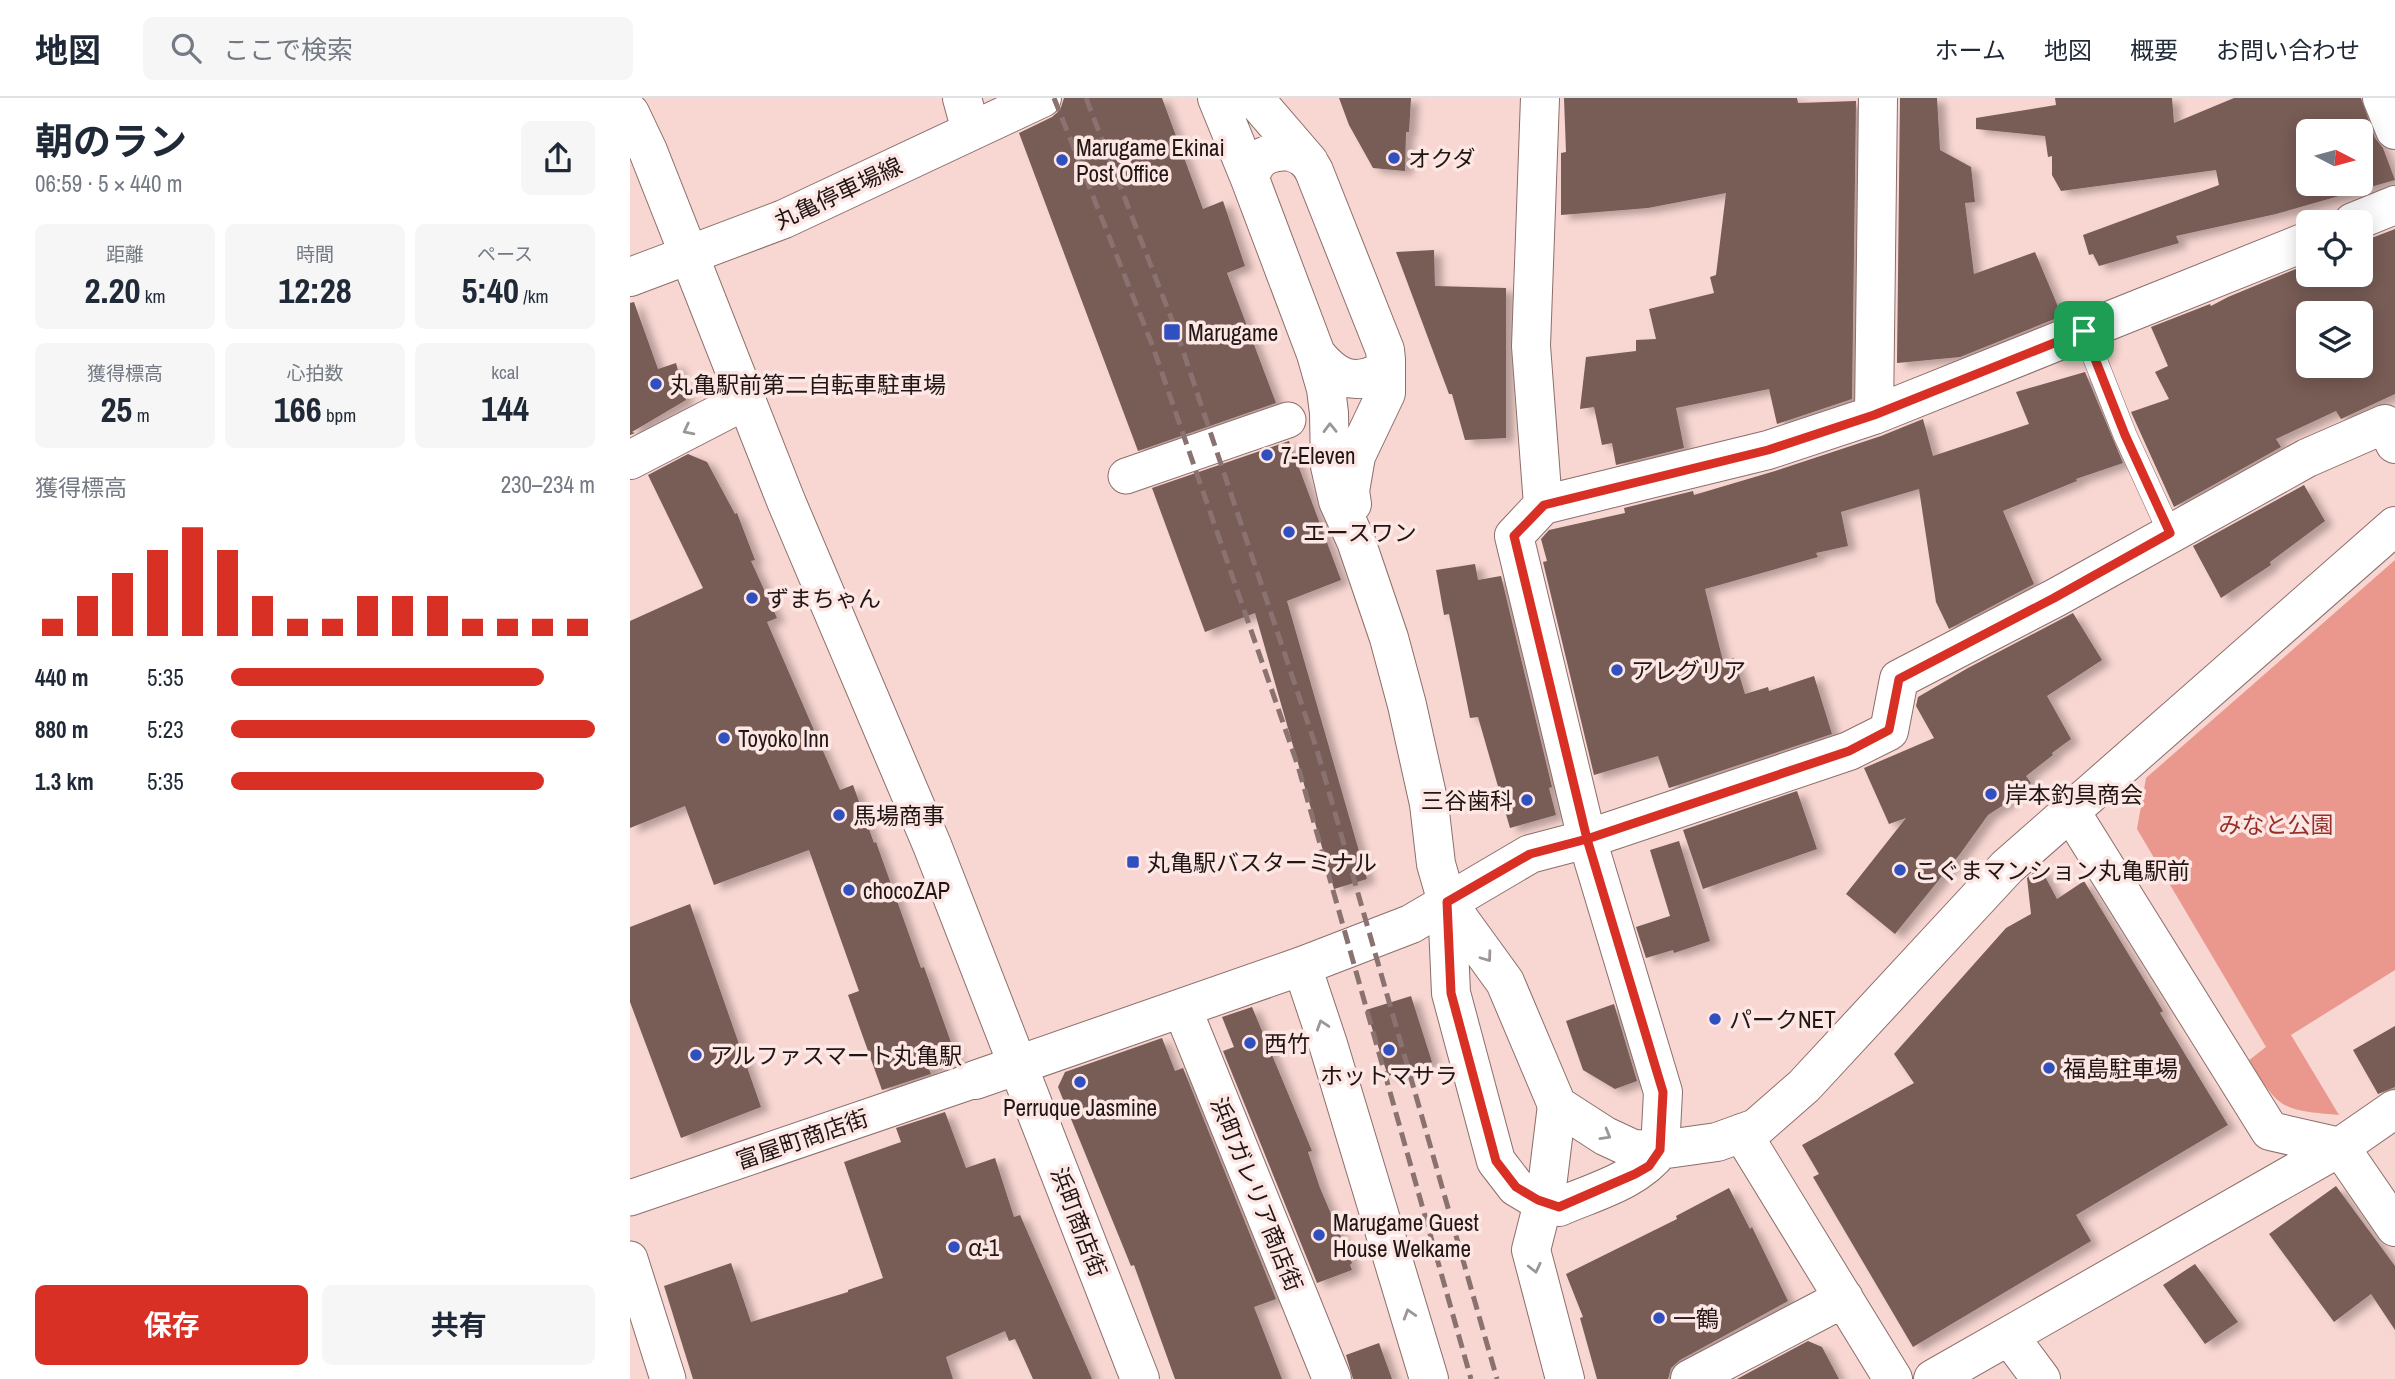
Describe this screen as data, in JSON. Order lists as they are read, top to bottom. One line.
{"streets":{"street":["丸亀停車場線","富屋町商店街","浜町ガレリア商店街","浜町商店街"]},"crossings":[["丸亀停車場線","浜町商店街"]],"parks":["みなと公園"],"places":{"other":["オクダ","Marugame Ekinai Post Office","丸亀駅前第二自転車駐車場","7-Eleven","エースワン","ずまちゃん","アレグリア","Toyoko Inn","岸本釣具商会","三谷歯科","馬場商事","こぐまマンション丸亀駅前","chocoZAP","パークNET","西竹","ホットマサラ","アルファスマート丸亀駅","福島駐車場","Perruque Jasmine","Marugame Guest House Welkame","α-1","一鶴"],"transit":["Marugame","丸亀駅バスターミナル"]},"north":"right","page":{"header":"地図","search":"ここで検索","nav":["ホーム","地図","概要","お問い合わせ"],"heading":["朝のラン","06:59 · 5 × 440 m"],"stats":[["距離","2.20 km"],["時間","12:28"],["ペース","5:40 /km"],["獲得標高","25 m"],["心拍数","166 bpm"],["kcal","144"]],"chart":["獲得標高","230–234 m"],"list":[{"name":"440 m","note":"5:35"},{"name":"880 m","note":"5:23"},{"name":"1.3 km","note":"5:35"}],"buttons":["保存","共有"]}}
